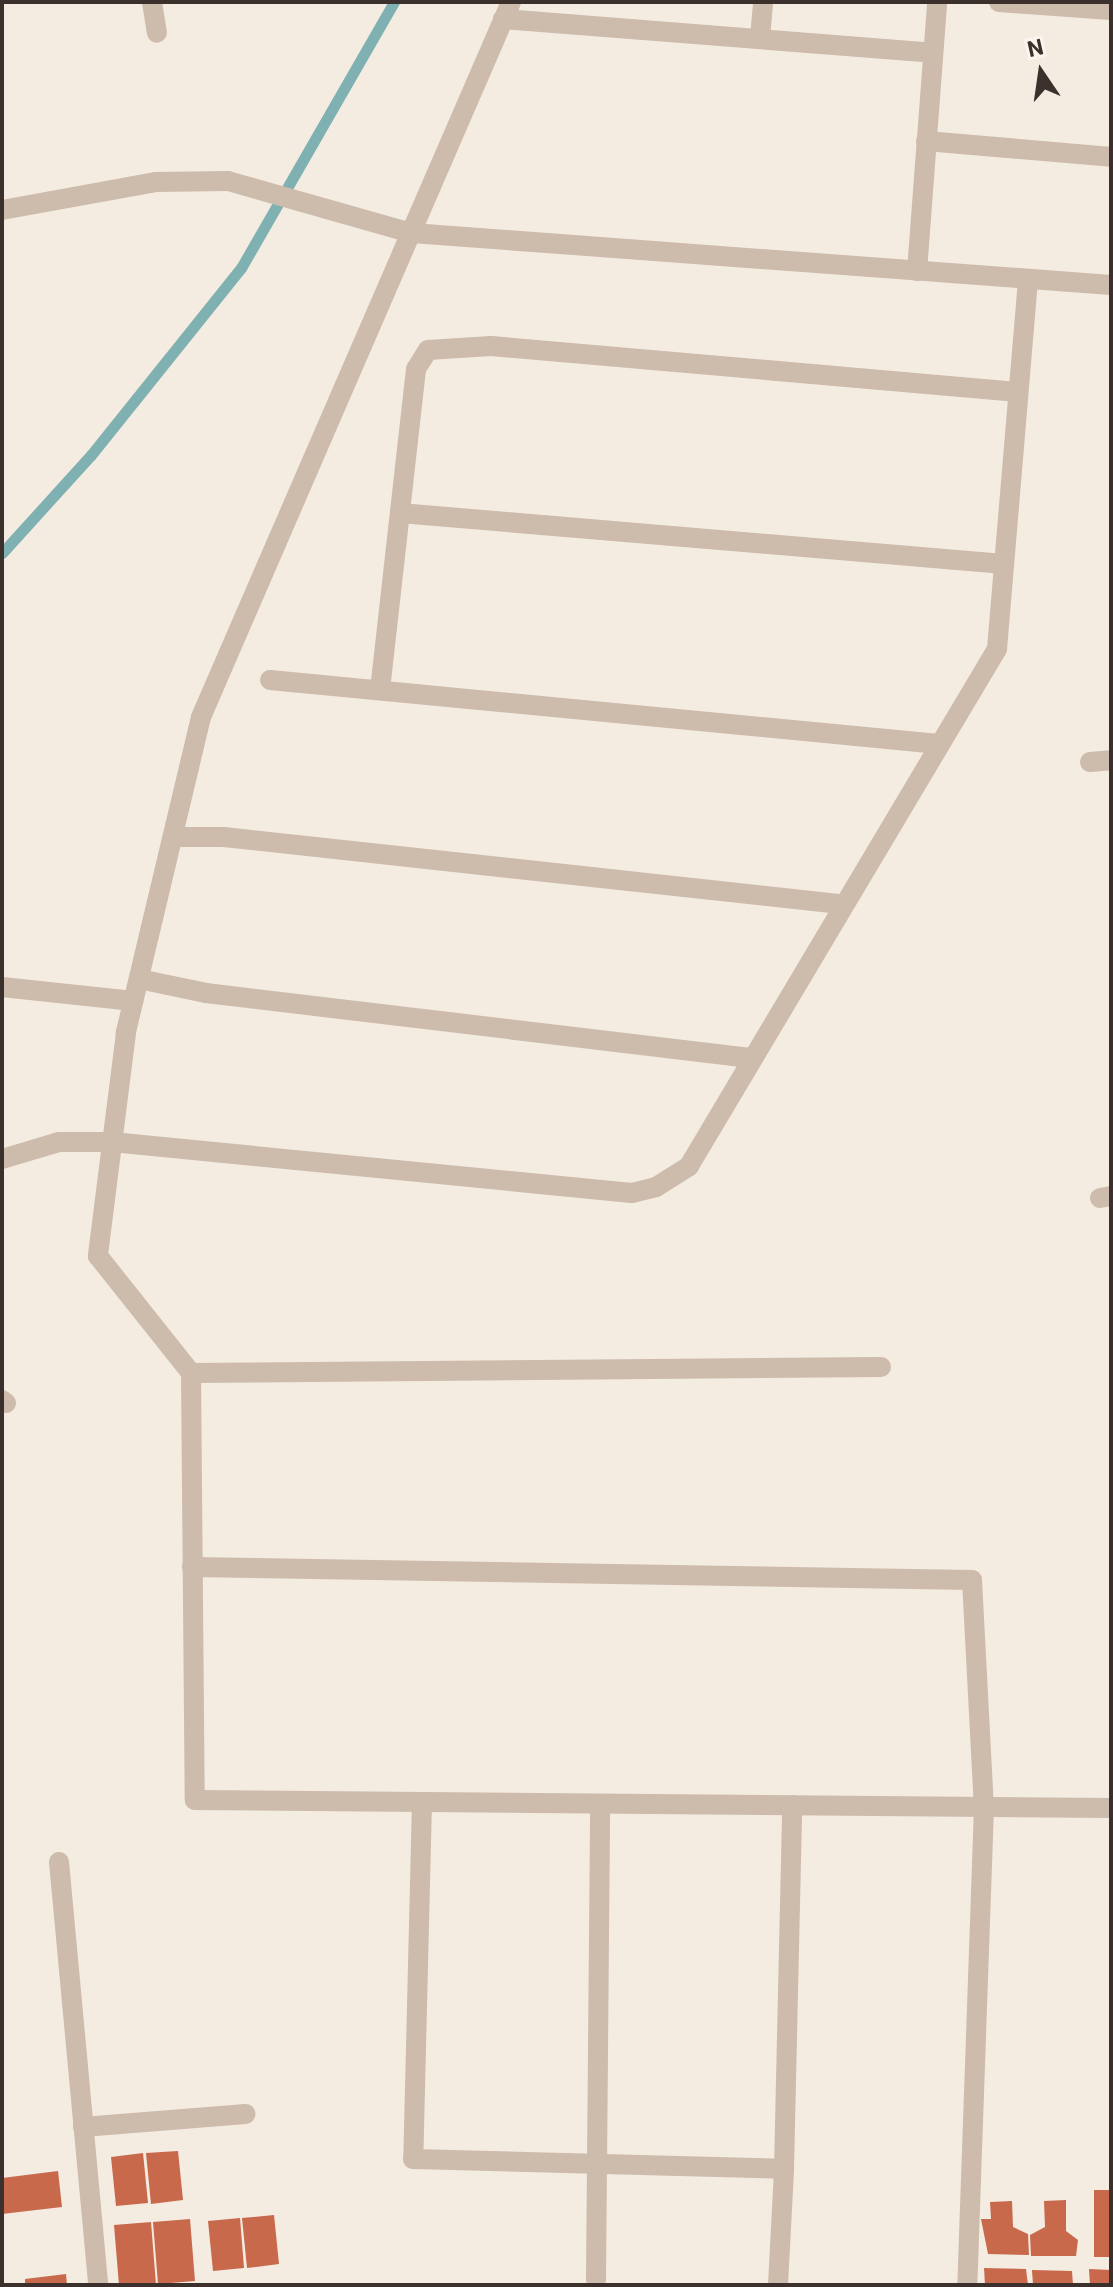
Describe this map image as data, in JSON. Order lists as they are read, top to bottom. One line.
{"north":"top"}
